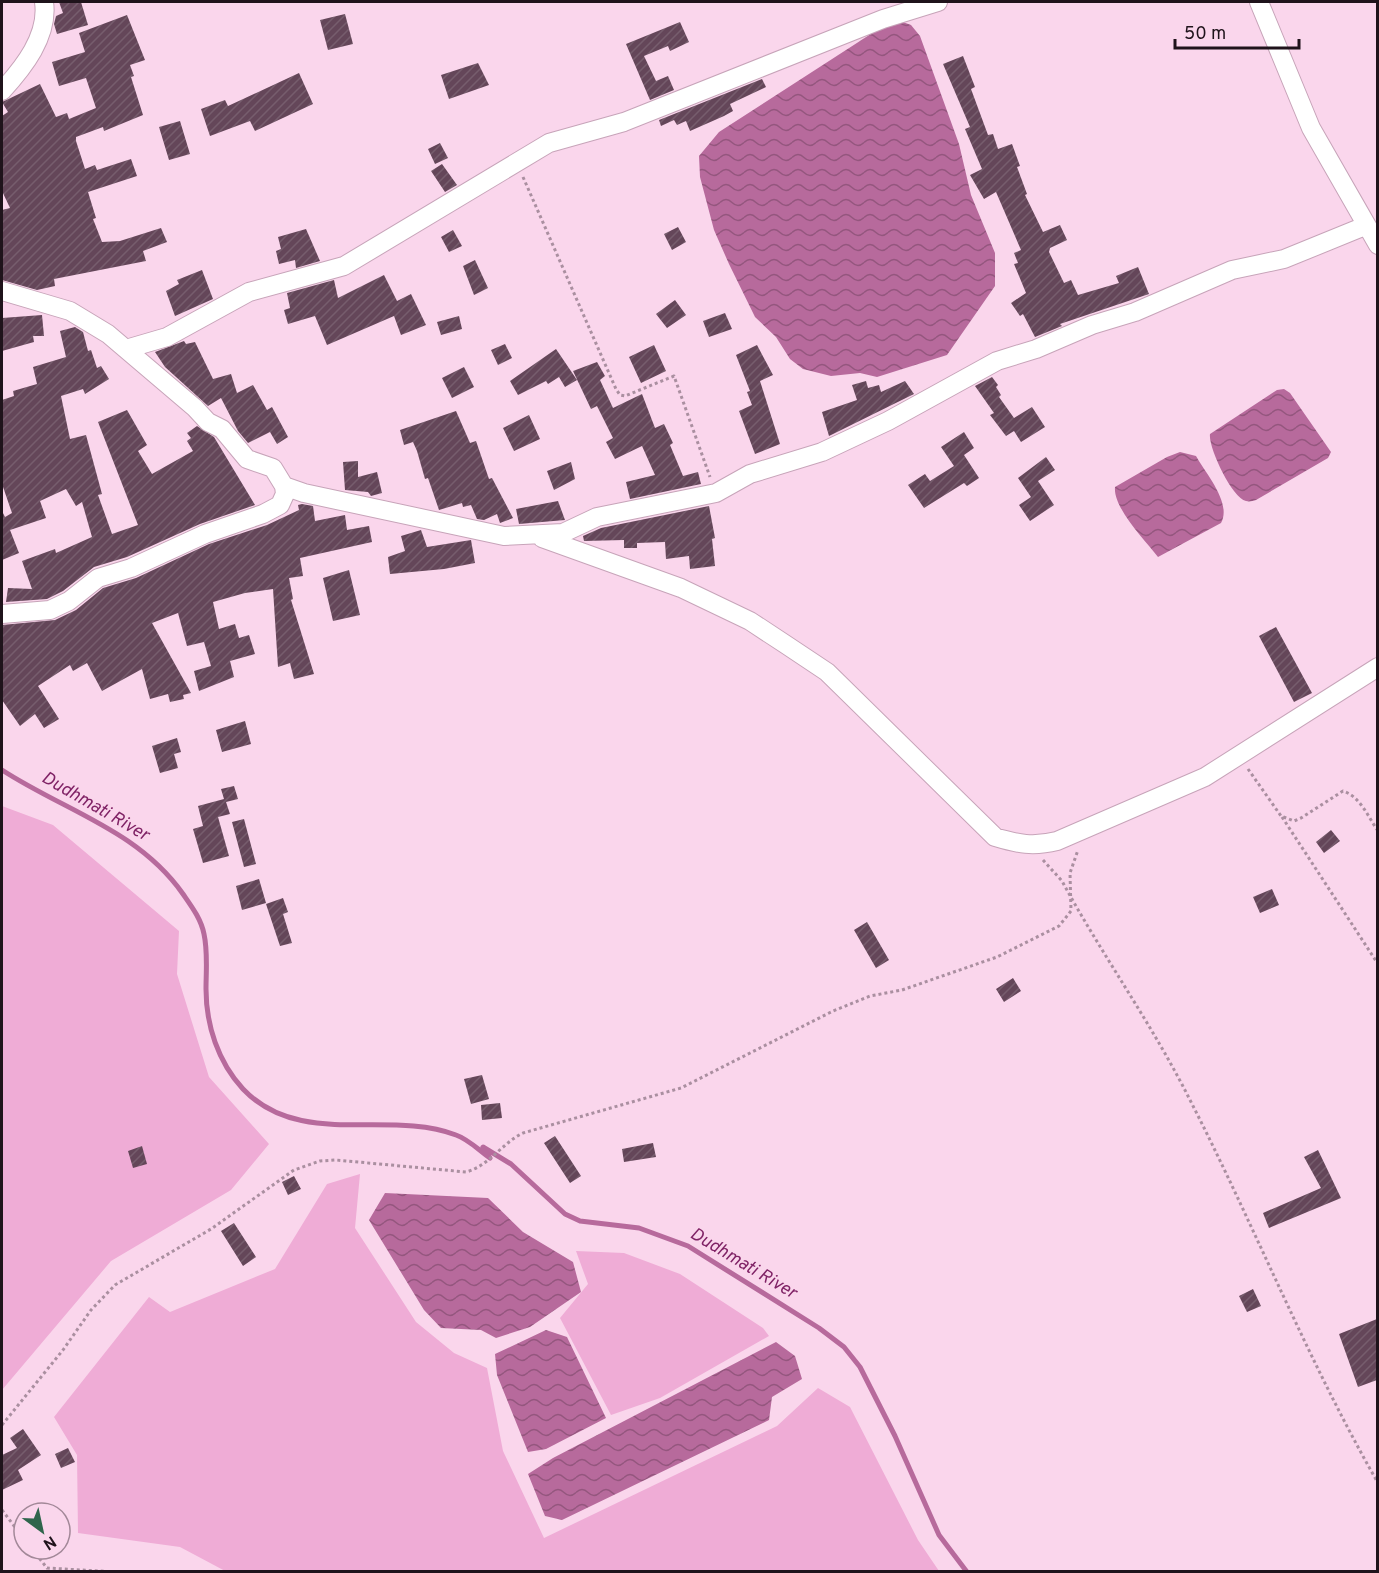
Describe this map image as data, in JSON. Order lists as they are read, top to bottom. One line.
{"water":["Dudhmati River"],"scale_bar":"50 m","north":"bottom right"}
